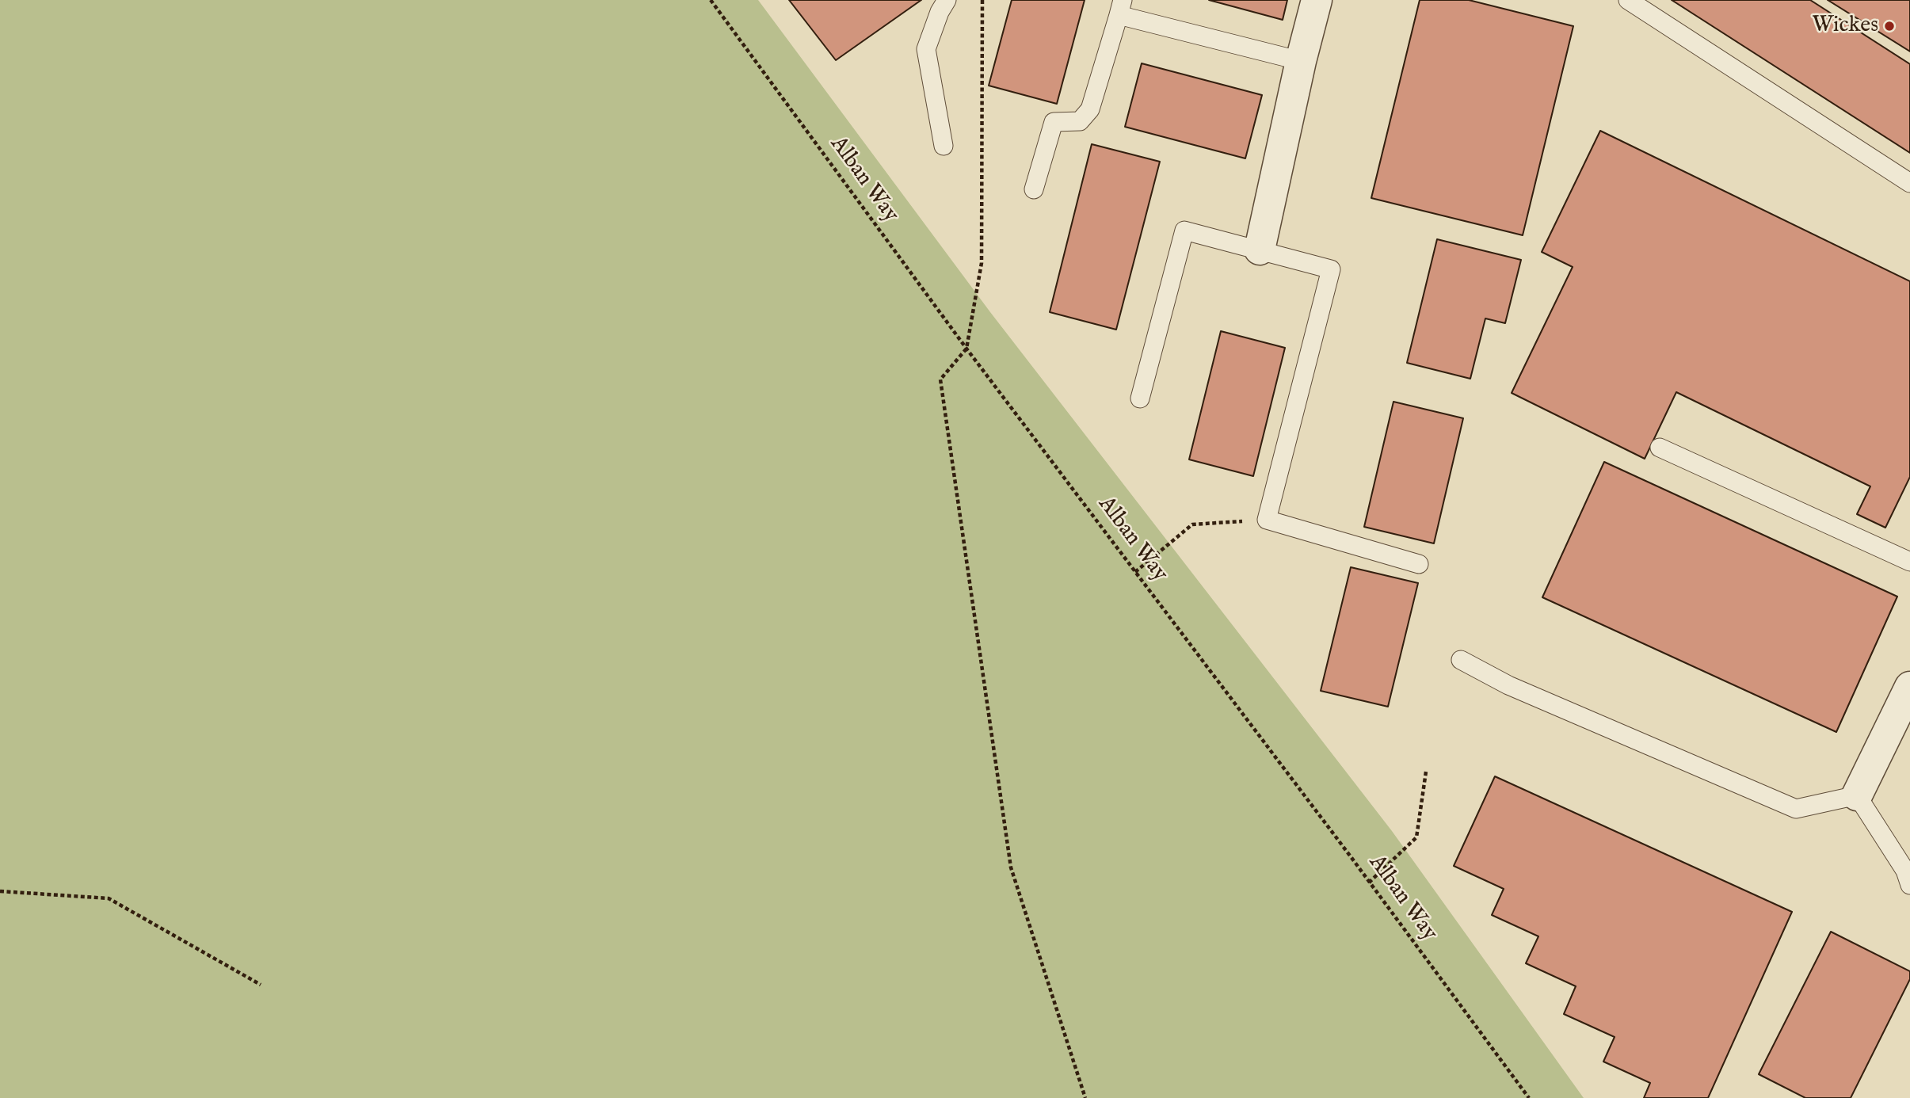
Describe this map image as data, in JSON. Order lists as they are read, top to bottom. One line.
{"streets":{"path":["Alban Way"]},"places":["Wickes"]}
